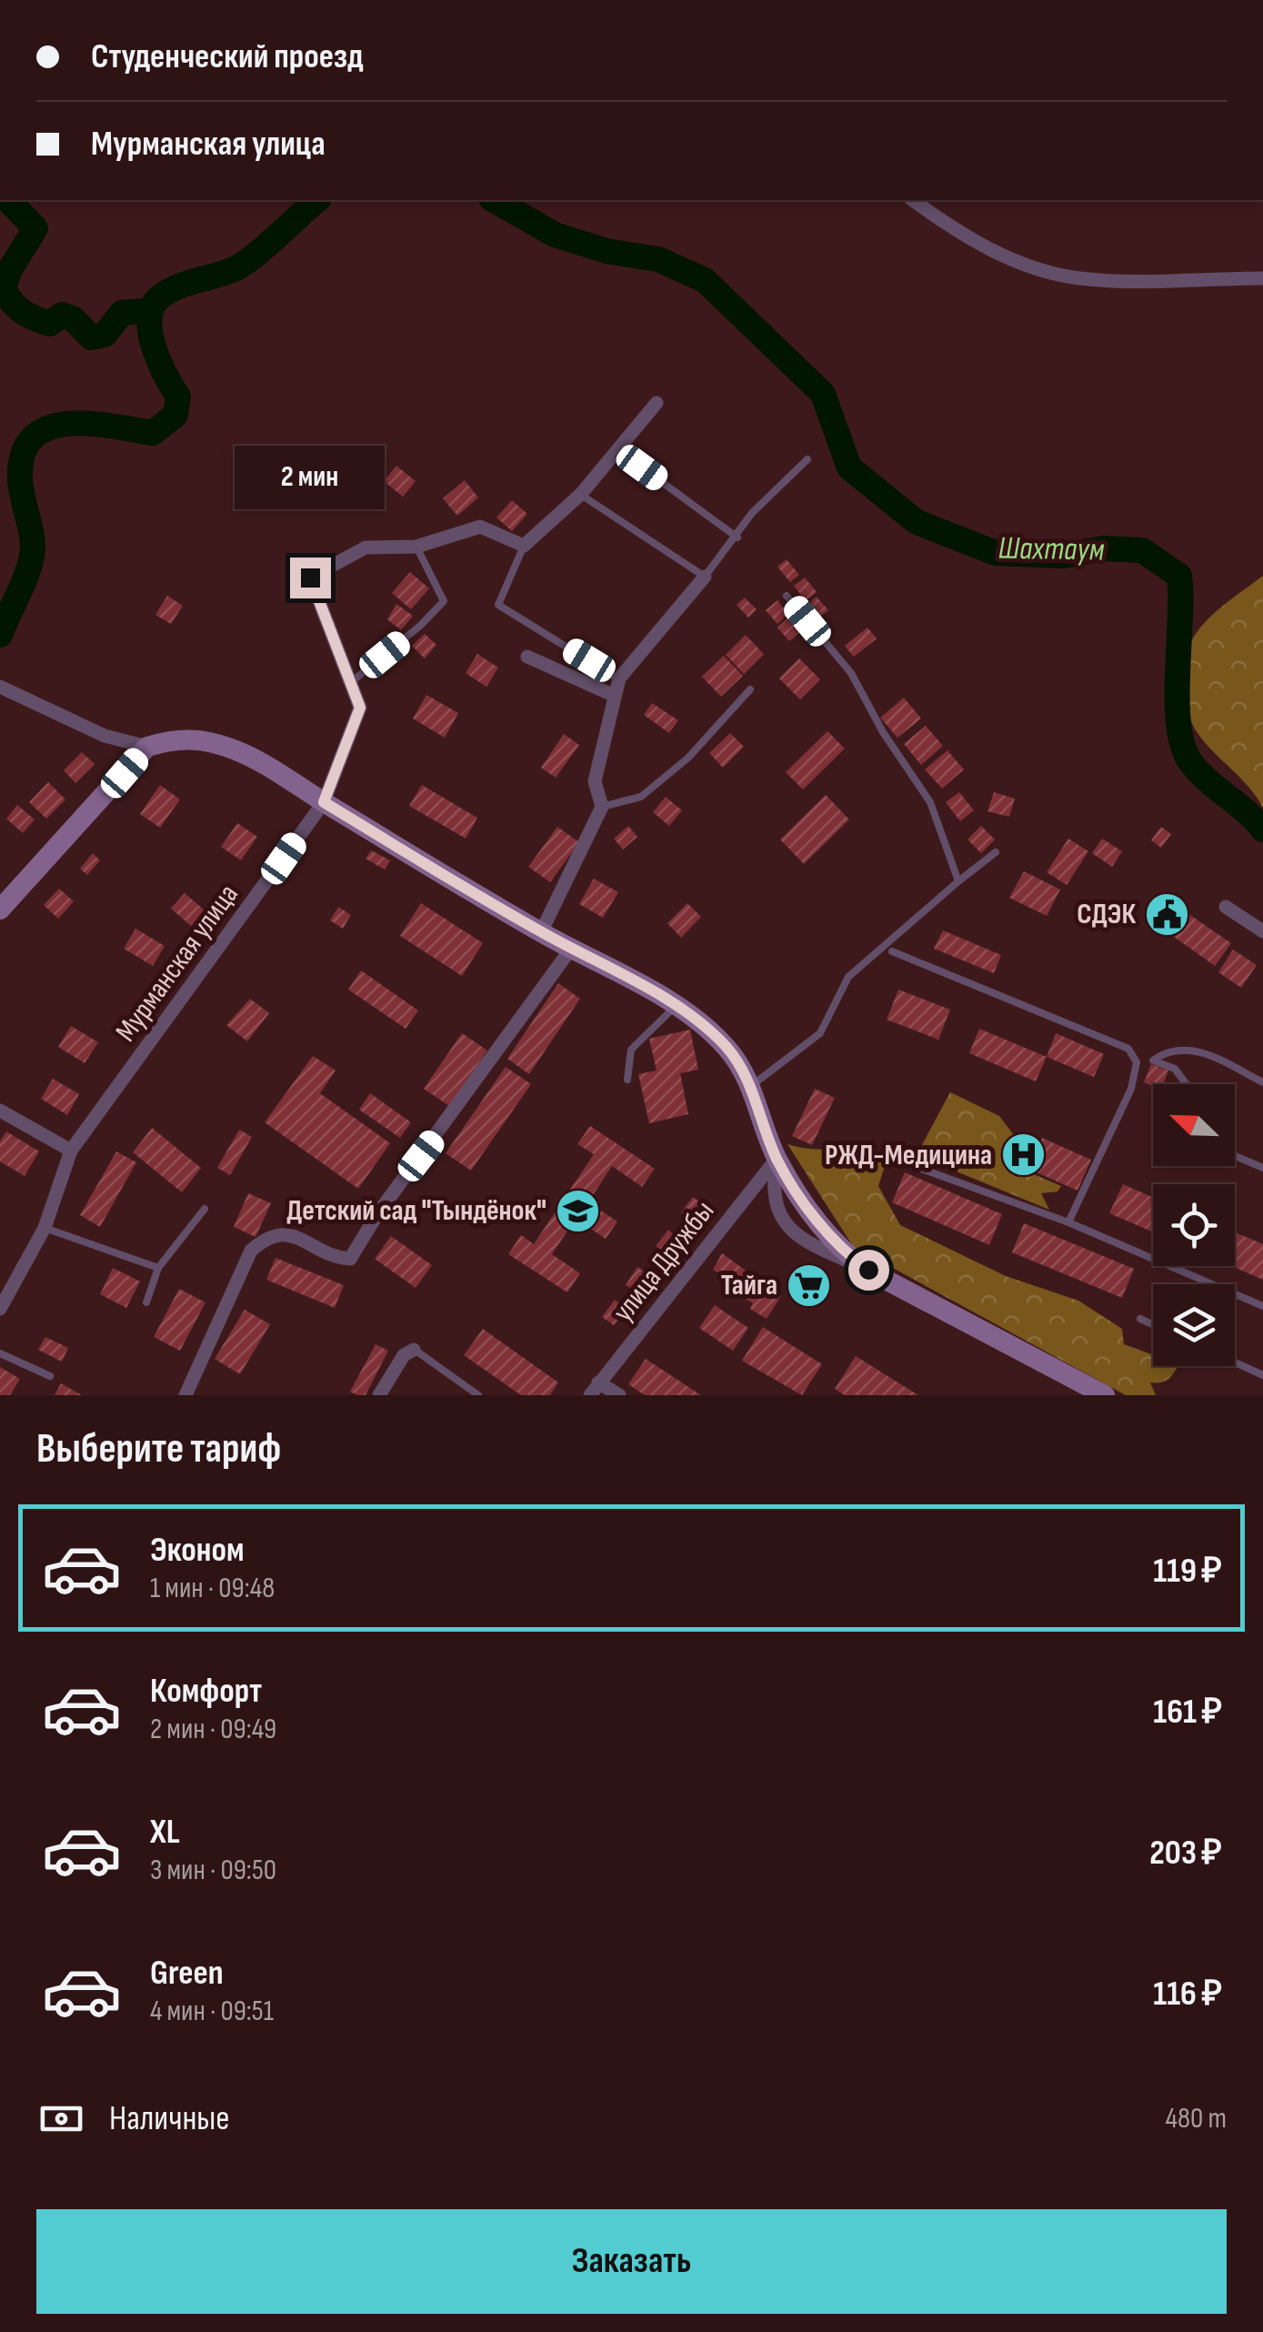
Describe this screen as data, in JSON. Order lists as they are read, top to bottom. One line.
{"streets":{"street":["Мурманская улица","улица Дружбы"]},"water":["Шахтаум"],"places":{"public building":["СДЭК"],"hospital":["РЖД-Медицина"],"school or university":["Детский сад \"Тындёнок\""],"supermarket":["Тайга"]},"north":"top left","page":{"banner":["Студенческий проезд","Мурманская улица"],"bubble":"2 мин","heading":"Выберите тариф","list":[{"name":"Эконом","note":"1 мин · 09:48","value":"119 ₽"},{"name":"Комфорт","note":"2 мин · 09:49","value":"161 ₽"},{"name":"XL","note":"3 мин · 09:50","value":"203 ₽"},{"name":"Green","note":"4 мин · 09:51","value":"116 ₽"}],"pay":["Наличные","480 m"],"buttons":"Заказать"}}
